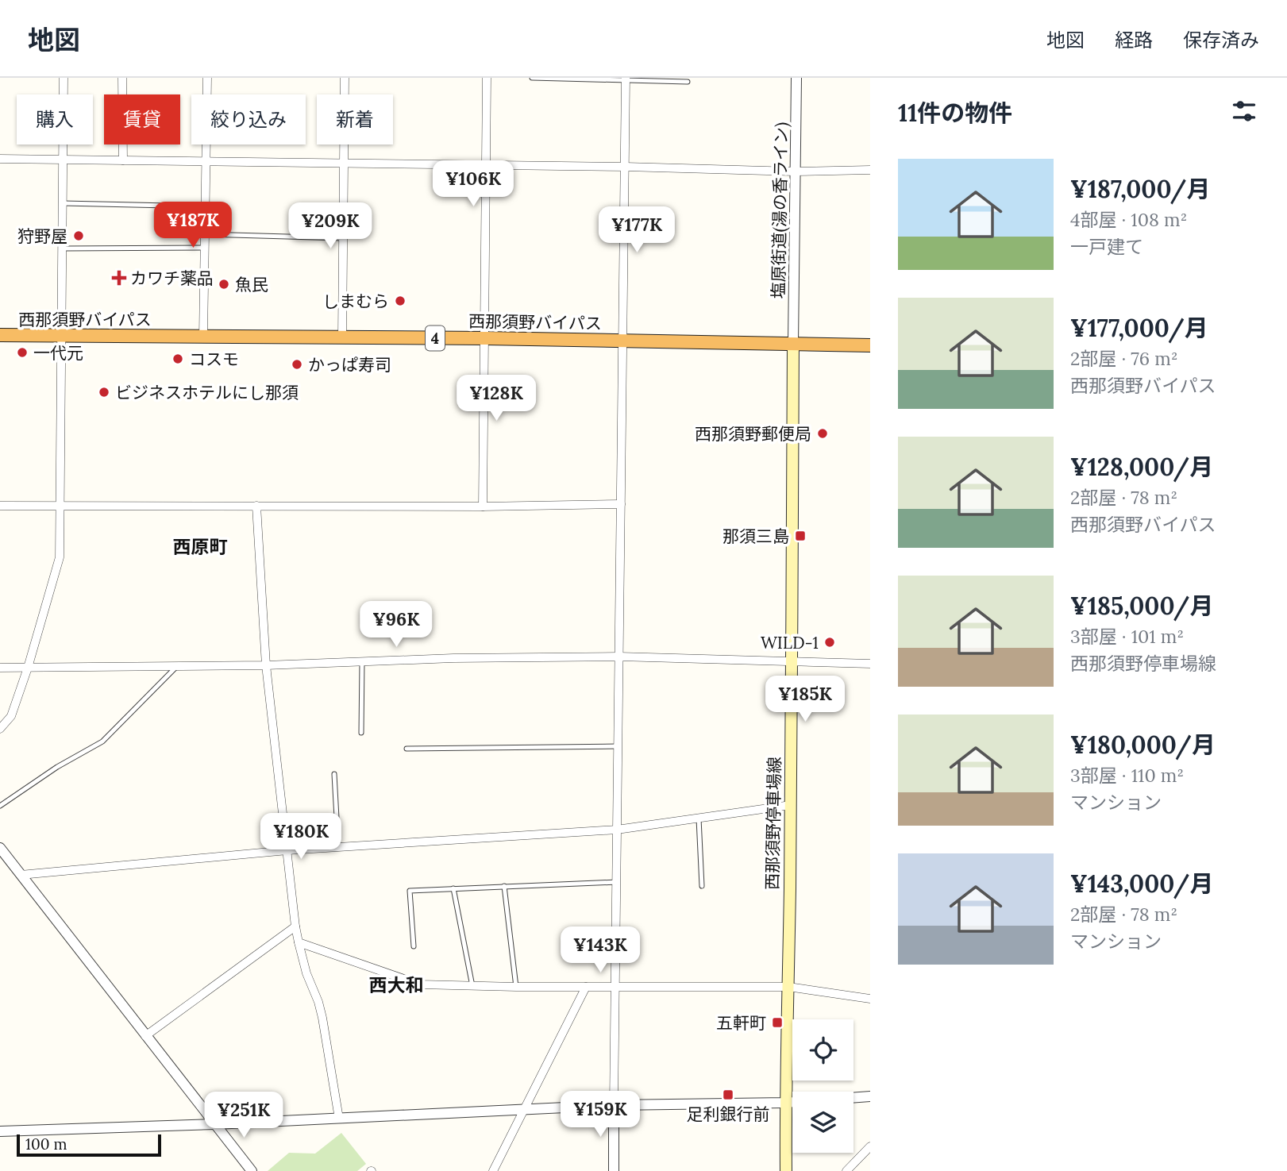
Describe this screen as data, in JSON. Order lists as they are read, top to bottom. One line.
{"streets":{"highway":["西那須野バイパス","4"],"main road":["西那須野停車場線"],"street":["塩原街道(湯の香ライン)"]},"crossings":[["塩原街道(湯の香ライン)","西那須野バイパス"],["塩原街道(湯の香ライン)","西那須野停車場線"],["西那須野バイパス","西那須野停車場線"]],"districts":["西原町","西大和"],"places":{"other":["狩野屋","魚民","しまむら","一代元","コスモ","かっぱ寿司","ビジネスホテルにし那須","西那須野郵便局","WILD-1"],"health":["カワチ薬品"],"transit":["那須三島","五軒町","足利銀行前"]},"scale_bar":"100 m","page":{"header":"地図","nav":["地図","経路","保存済み"],"heading":"11件の物件","chip":["購入","賃貸","絞り込み","新着"],"list":[{"name":"¥187,000/月","note":"4部屋 · 108 m² · 一戸建て"},{"name":"¥177,000/月","note":"2部屋 · 76 m² · 西那須野バイパス"},{"name":"¥128,000/月","note":"2部屋 · 78 m² · 西那須野バイパス"},{"name":"¥185,000/月","note":"3部屋 · 101 m² · 西那須野停車場線"},{"name":"¥180,000/月","note":"3部屋 · 110 m² · マンション"},{"name":"¥143,000/月","note":"2部屋 · 78 m² · マンション"}],"price":["¥106K","¥187K","¥209K","¥177K","¥128K","¥96K","¥185K","¥180K","¥143K","¥159K","¥251K"],"scale":"100 m"}}
